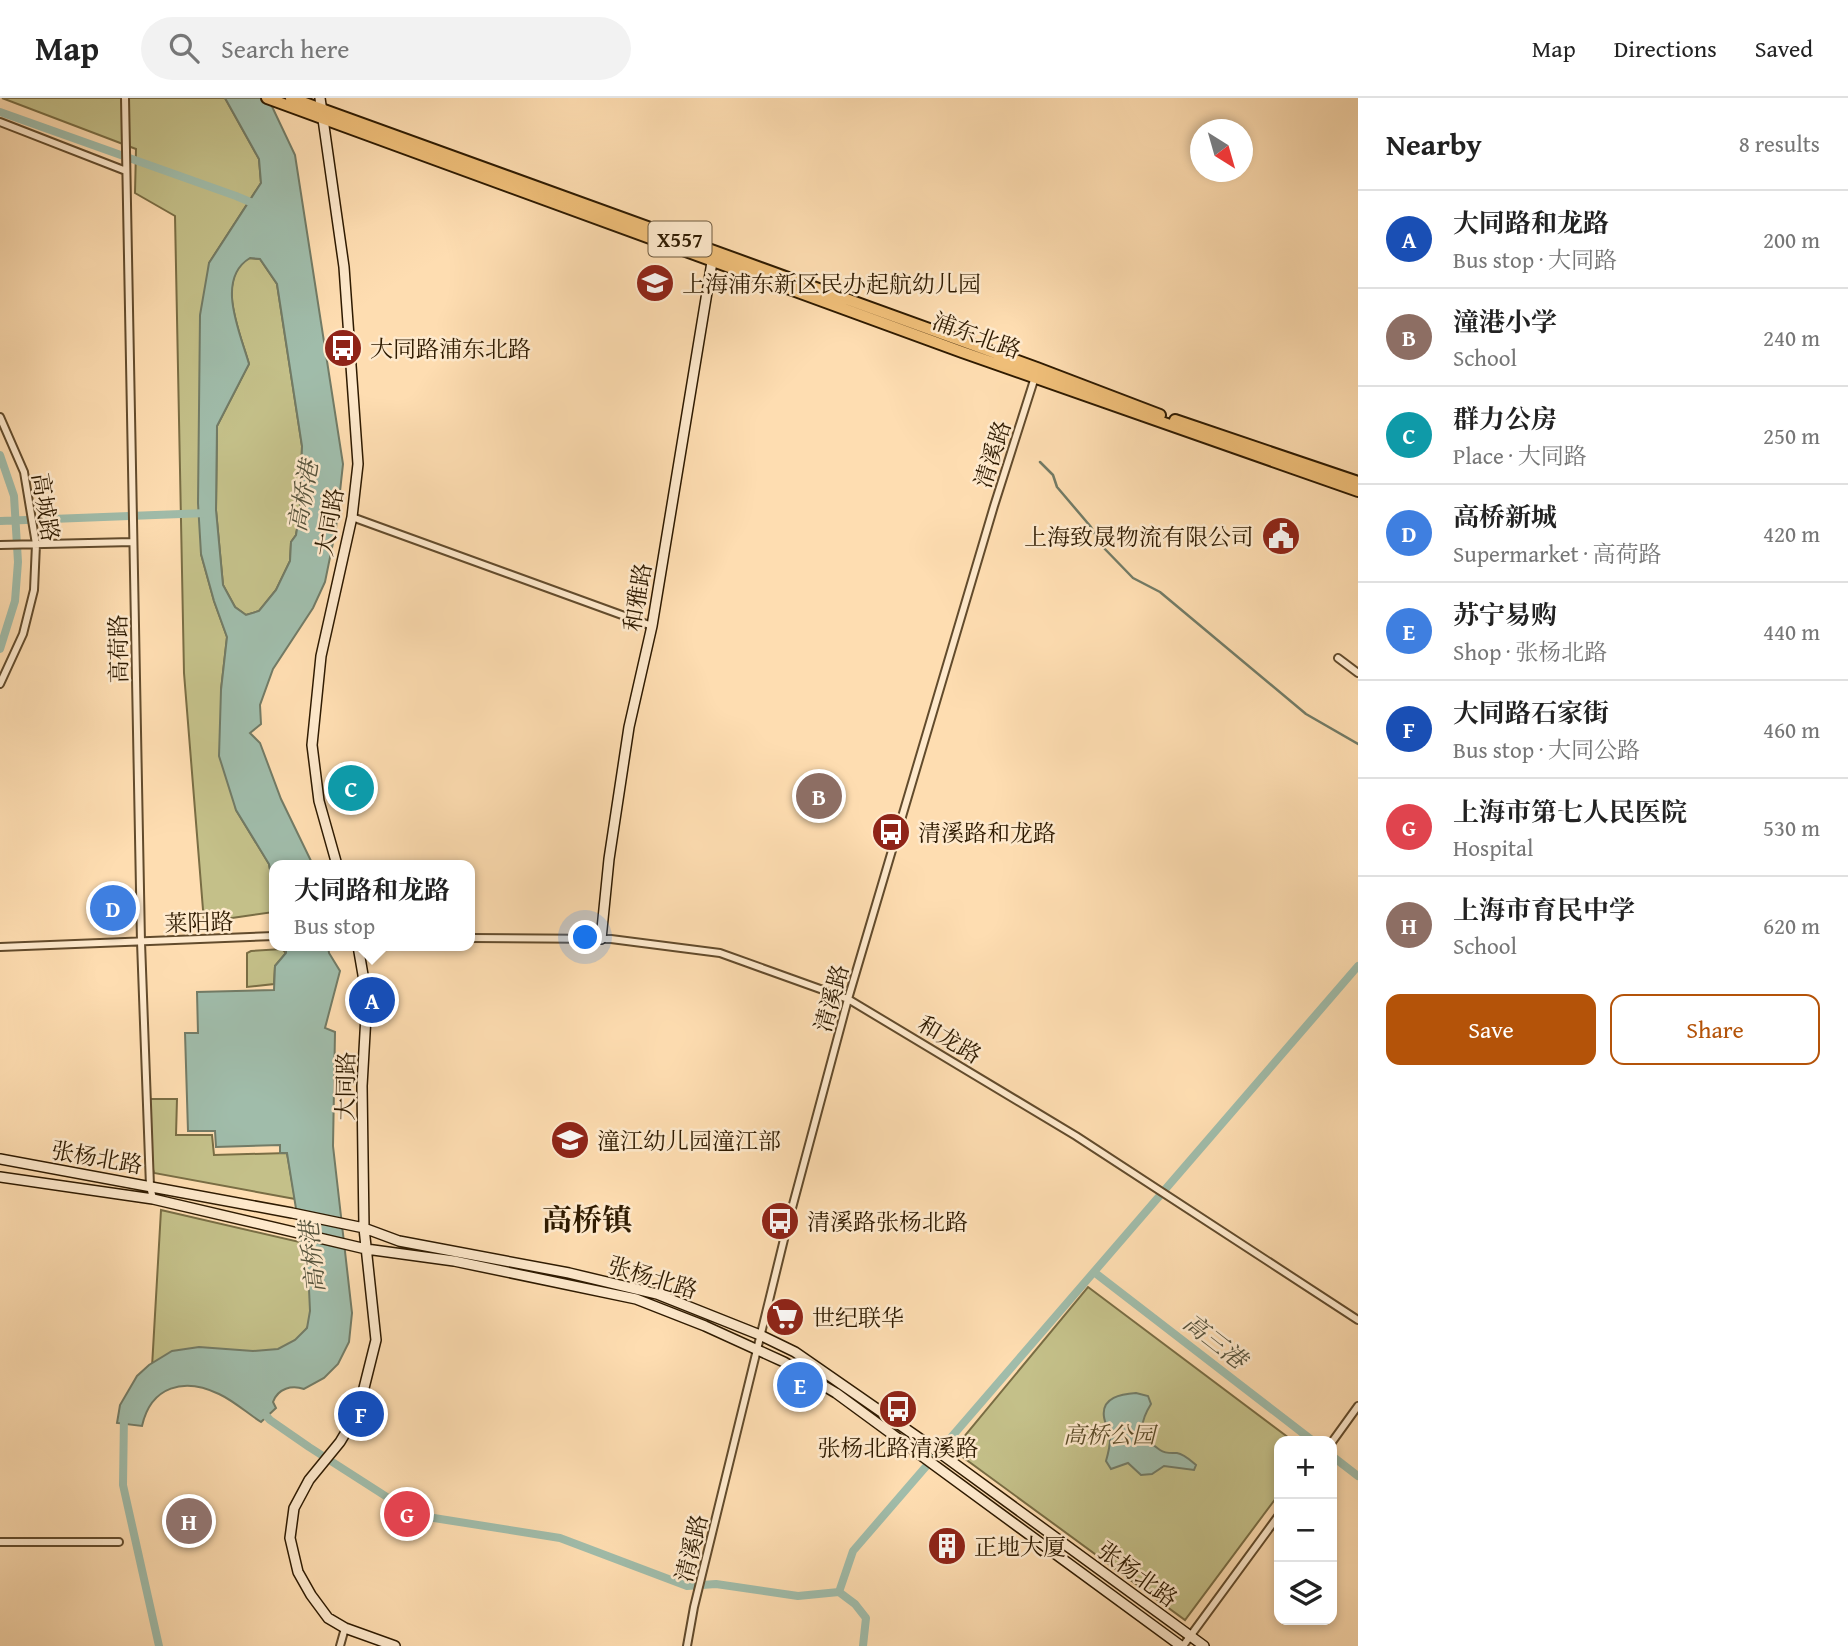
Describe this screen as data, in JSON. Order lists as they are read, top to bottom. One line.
{"streets":{"main road":["X557","浦东北路","大同路","和雅路","张杨北路"],"street":["清溪路","高城路","高荷路","莱阳路","和龙路"]},"crossings":[["浦东北路","清溪路"],["浦东北路","大同路"],["浦东北路","和雅路"],["清溪路","和龙路"],["清溪路","张杨北路"],["大同路","张杨北路"],["和雅路","和龙路"],["高荷路","莱阳路"],["高荷路","张杨北路"]],"districts":["高桥镇"],"water":["高桥港","高三港"],"parks":["高桥公园"],"places":{"school or university":["上海浦东新区民办起航幼儿园","潼江幼儿园潼江部"],"bus stop":["大同路浦东北路","清溪路和龙路","清溪路张杨北路","张杨北路清溪路"],"public building":["上海致晟物流有限公司"],"supermarket":["世纪联华"],"building":["正地大厦"]},"north":"bottom right","page":{"header":"Map","search":"Search here","nav":["Map","Directions","Saved"],"heading":["Nearby","8 results"],"list":[{"mark":"A","name":"大同路和龙路","note":"Bus stop · 大同路","value":"200 m"},{"mark":"B","name":"潼港小学","note":"School","value":"240 m"},{"mark":"C","name":"群力公房","note":"Place · 大同路","value":"250 m"},{"mark":"D","name":"高桥新城","note":"Supermarket · 高荷路","value":"420 m"},{"mark":"E","name":"苏宁易购","note":"Shop · 张杨北路","value":"440 m"},{"mark":"F","name":"大同路石家街","note":"Bus stop · 大同公路","value":"460 m"},{"mark":"G","name":"上海市第七人民医院","note":"Hospital","value":"530 m"},{"mark":"H","name":"上海市育民中学","note":"School","value":"620 m"}],"pins":["C","B","D","A","E","F","G","H"],"popup":["大同路和龙路","Bus stop"],"buttons":["Save","Share"],"map_buttons":["+","−"]}}
